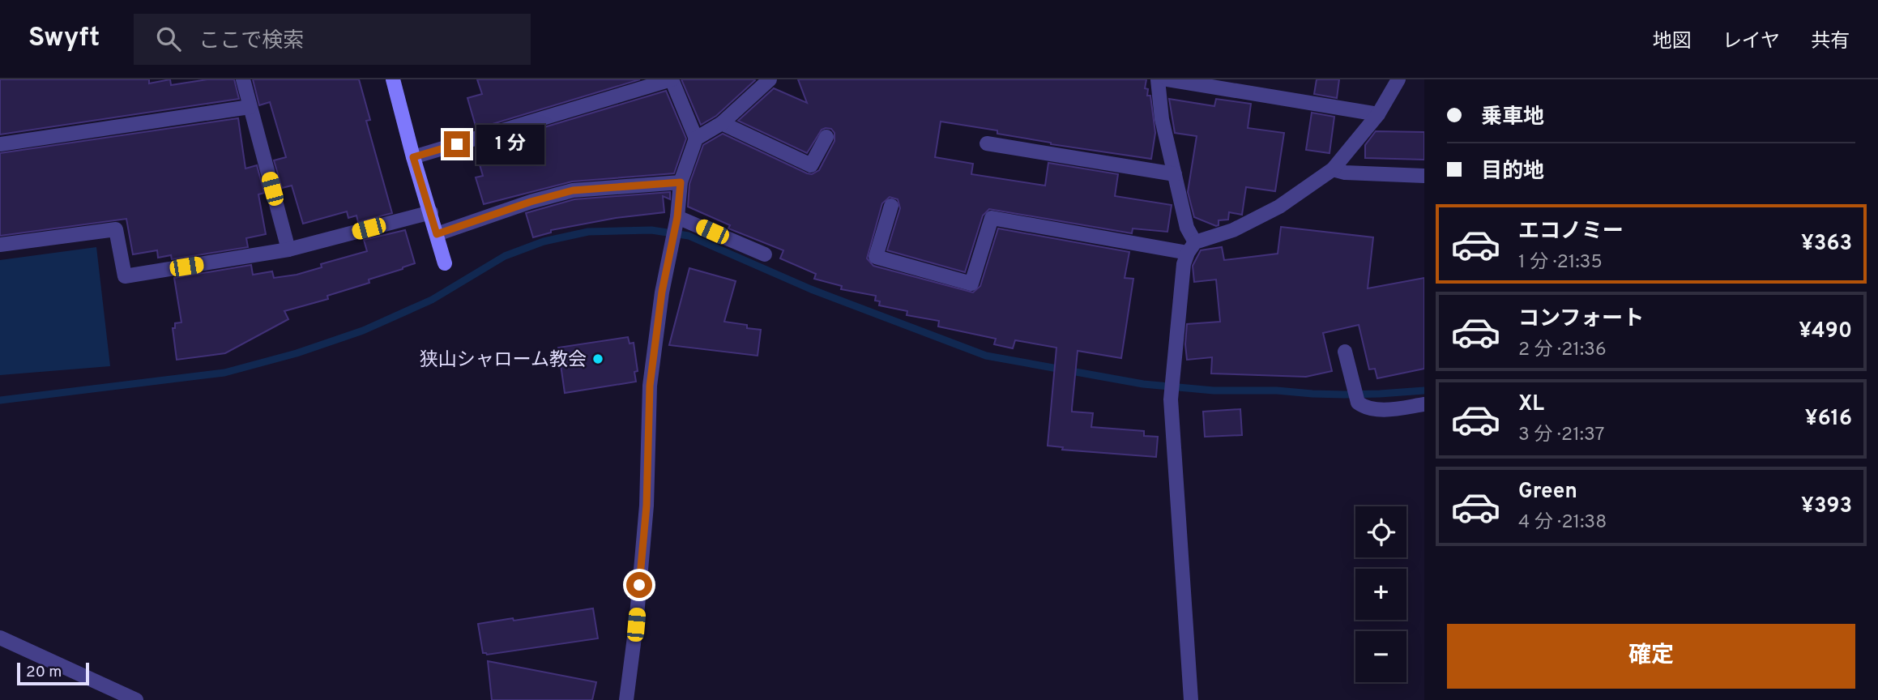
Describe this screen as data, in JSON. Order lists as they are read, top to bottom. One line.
{"places":["狭山シャローム教会"],"scale_bar":"20 m","page":{"header":"Swyft","search":"ここで検索","nav":["地図","レイヤ","共有"],"banner":["乗車地","目的地"],"bubble":"1 分","list":[{"name":"エコノミー","note":"1 分 · 21:35","value":"¥363"},{"name":"コンフォート","note":"2 分 · 21:36","value":"¥490"},{"name":"XL","note":"3 分 · 21:37","value":"¥616"},{"name":"Green","note":"4 分 · 21:38","value":"¥393"}],"map_buttons":["+","−"],"buttons":"確定","scale":"20 m"}}
